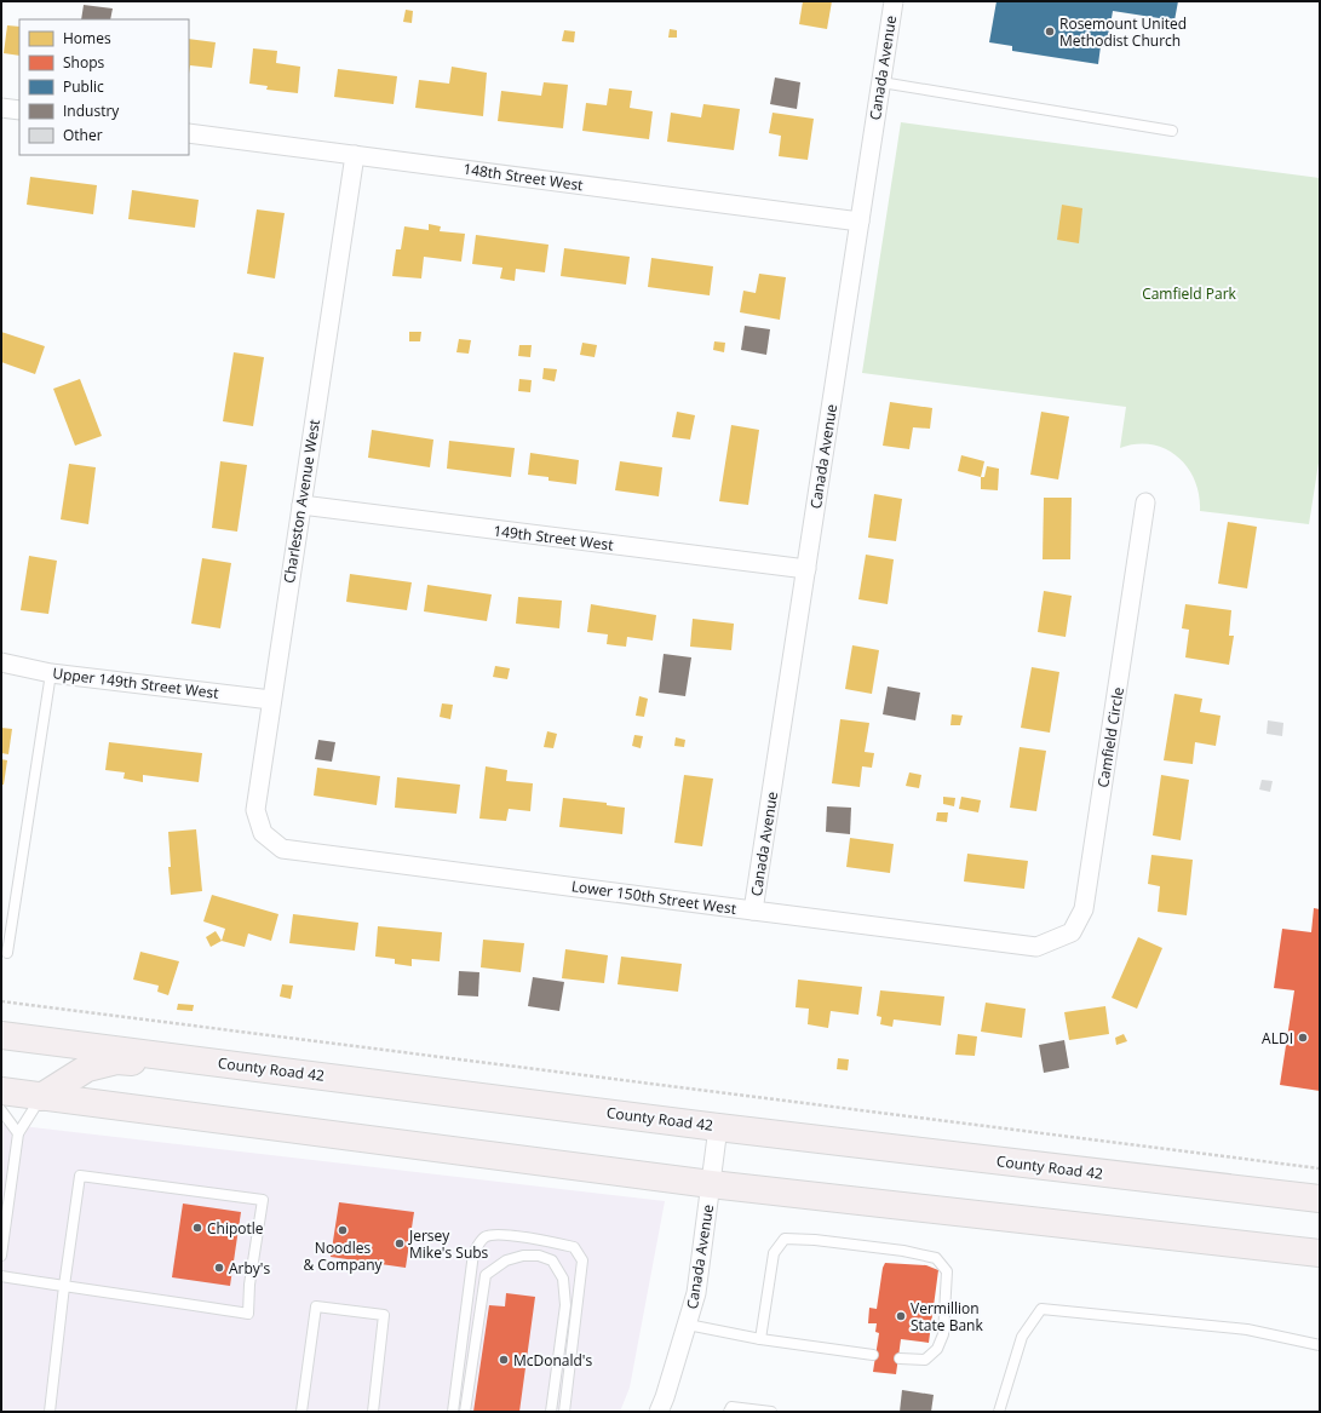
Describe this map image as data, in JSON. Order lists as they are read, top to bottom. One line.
{"streets":{"highway":["County Road 42"],"street":["Canada Avenue","148th Street West","Charleston Avenue West","149th Street West","Upper 149th Street West","Camfield Circle","Lower 150th Street West"]},"crossings":[["Canada Avenue","148th Street West"],["Canada Avenue","149th Street West"],["Canada Avenue","Lower 150th Street West"],["Canada Avenue","County Road 42"],["148th Street West","Charleston Avenue West"],["Charleston Avenue West","149th Street West"],["Charleston Avenue West","Upper 149th Street West"],["Charleston Avenue West","Lower 150th Street West"],["Camfield Circle","Lower 150th Street West"]],"parks":["Camfield Park"],"places":["Rosemount United Methodist Church","ALDI","Chipotle","Noodles & Company","Jersey Mike's Subs","Arby's","Vermillion State Bank","McDonald's"],"legend":["Homes","Shops","Public","Industry","Other"]}
